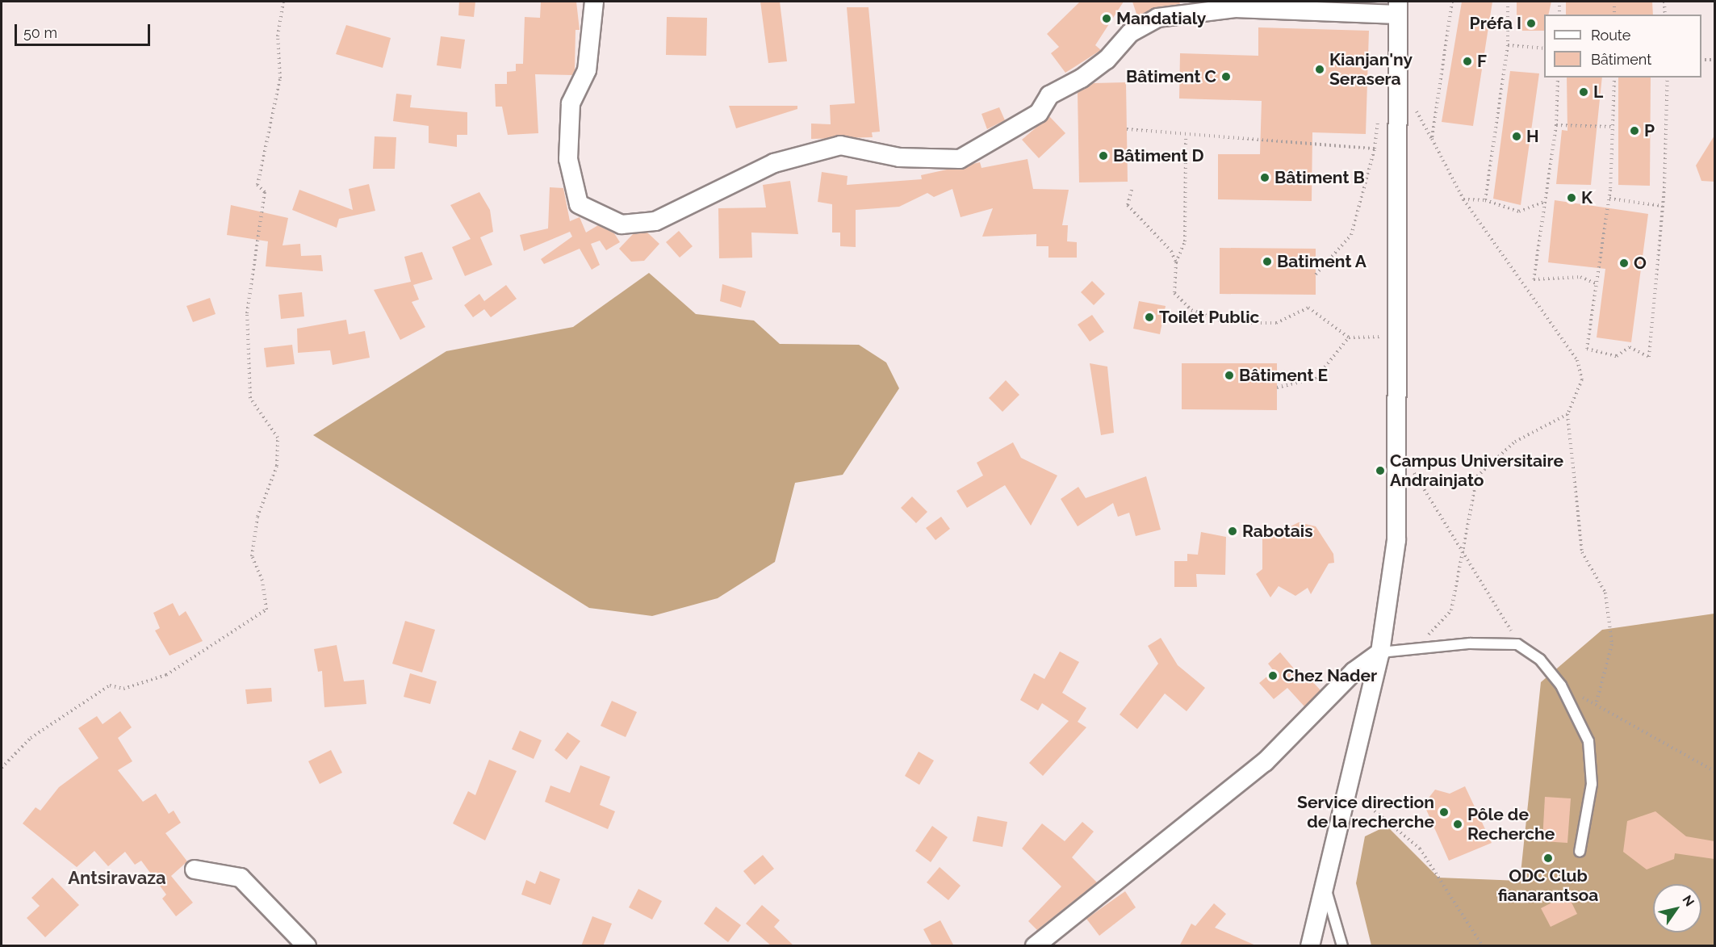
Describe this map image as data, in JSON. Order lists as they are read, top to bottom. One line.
{"districts":["Antsiravaza"],"places":["Mandatialy","Préfa I","F","Kianjan'ny Serasera","Bâtiment C","L","P","H","Bâtiment D","Bâtiment B","K","Batiment A","O","Toilet Public","Bâtiment E","Campus Universitaire Andrainjato","Rabotais","Chez Nader","Service direction de la recherche","Pôle de Recherche","ODC Club fianarantsoa"],"legend":["Route","Bâtiment"],"scale_bar":"50 m","north":"top right"}
